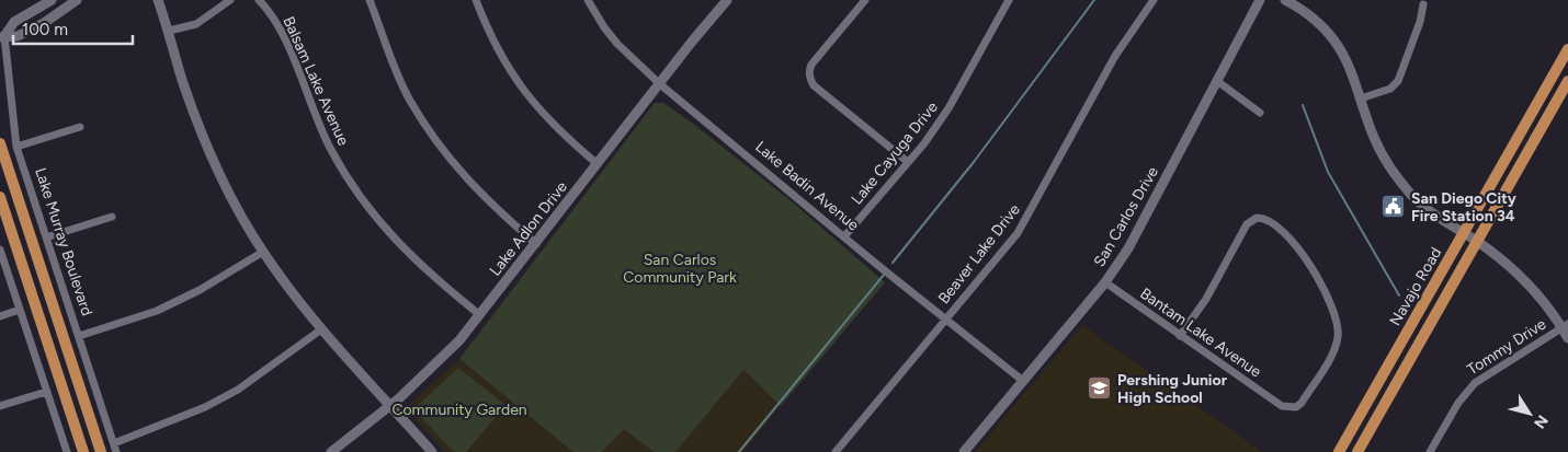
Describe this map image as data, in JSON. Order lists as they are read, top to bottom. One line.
{"streets":{"main road":["Lake Murray Boulevard","Navajo Road"],"street":["Balsam Lake Avenue","Lake Cayuga Drive","Lake Badin Avenue","San Carlos Drive","Lake Adlon Drive","Beaver Lake Drive","Bantam Lake Avenue","Tommy Drive"]},"crossings":[["Balsam Lake Avenue","Lake Adlon Drive"],["Lake Cayuga Drive","Lake Badin Avenue"],["Lake Badin Avenue","San Carlos Drive"],["Lake Badin Avenue","Lake Adlon Drive"],["Lake Badin Avenue","Beaver Lake Drive"],["San Carlos Drive","Bantam Lake Avenue"]],"parks":["San Carlos Community Park","Community Garden"],"places":{"public building":["San Diego City Fire Station 34"],"school or university":["Pershing Junior High School"]},"scale_bar":"100 m","north":"bottom right"}
